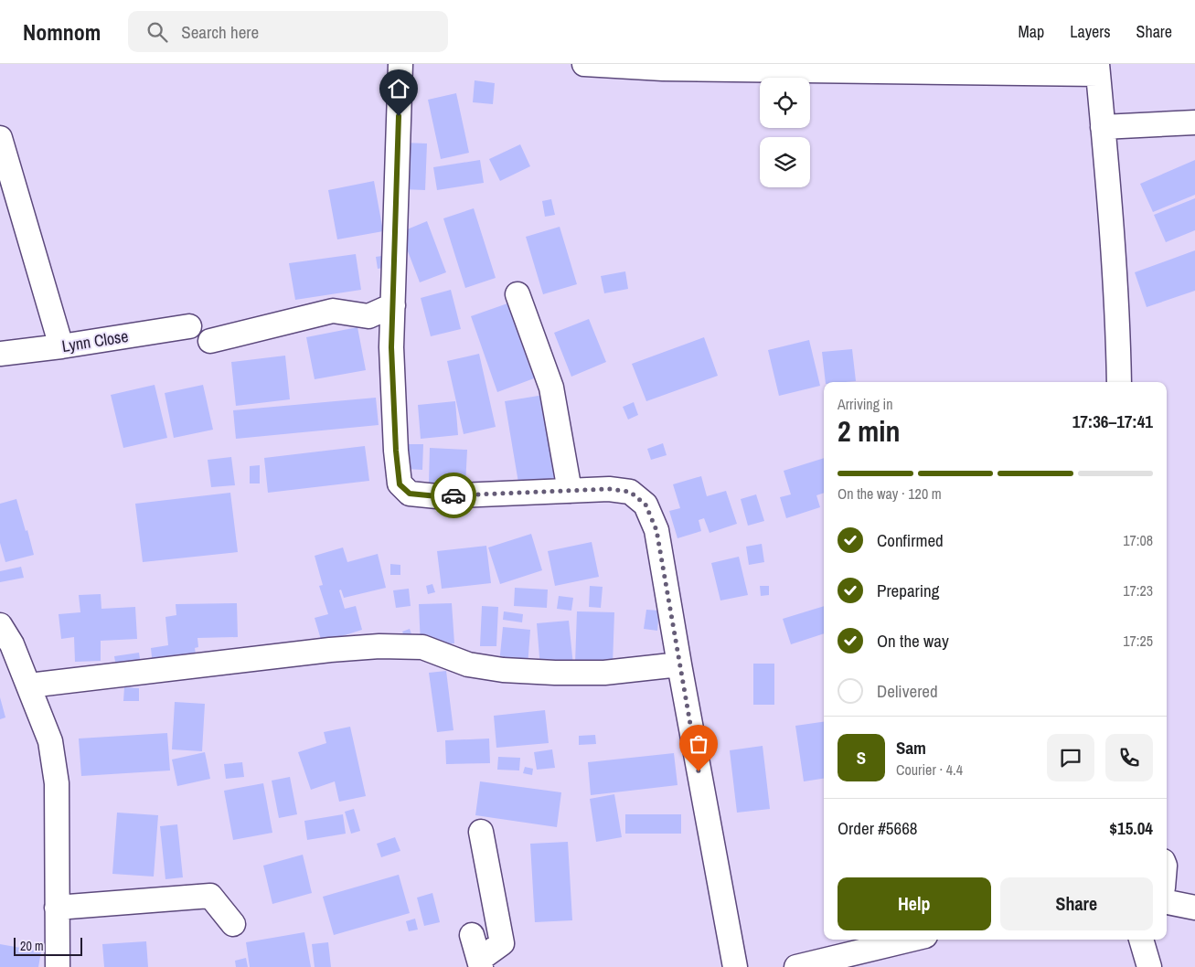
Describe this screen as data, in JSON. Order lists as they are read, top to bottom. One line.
{"streets":{"street":["Lynn Close"]},"scale_bar":"20 m","page":{"header":"Nomnom","search":"Search here","nav":["Map","Layers","Share"],"heading":["2 min","Arriving in","17:36–17:41"],"panel":["Sam","Courier · 4.4","Order #5668","$15.04"],"bar":"On the way · 120 m","list":[["Confirmed","17:08"],["Preparing","17:23"],["On the way","17:25"],"Delivered"],"round":"S","buttons":["Help","Share"],"scale":"20 m"}}
